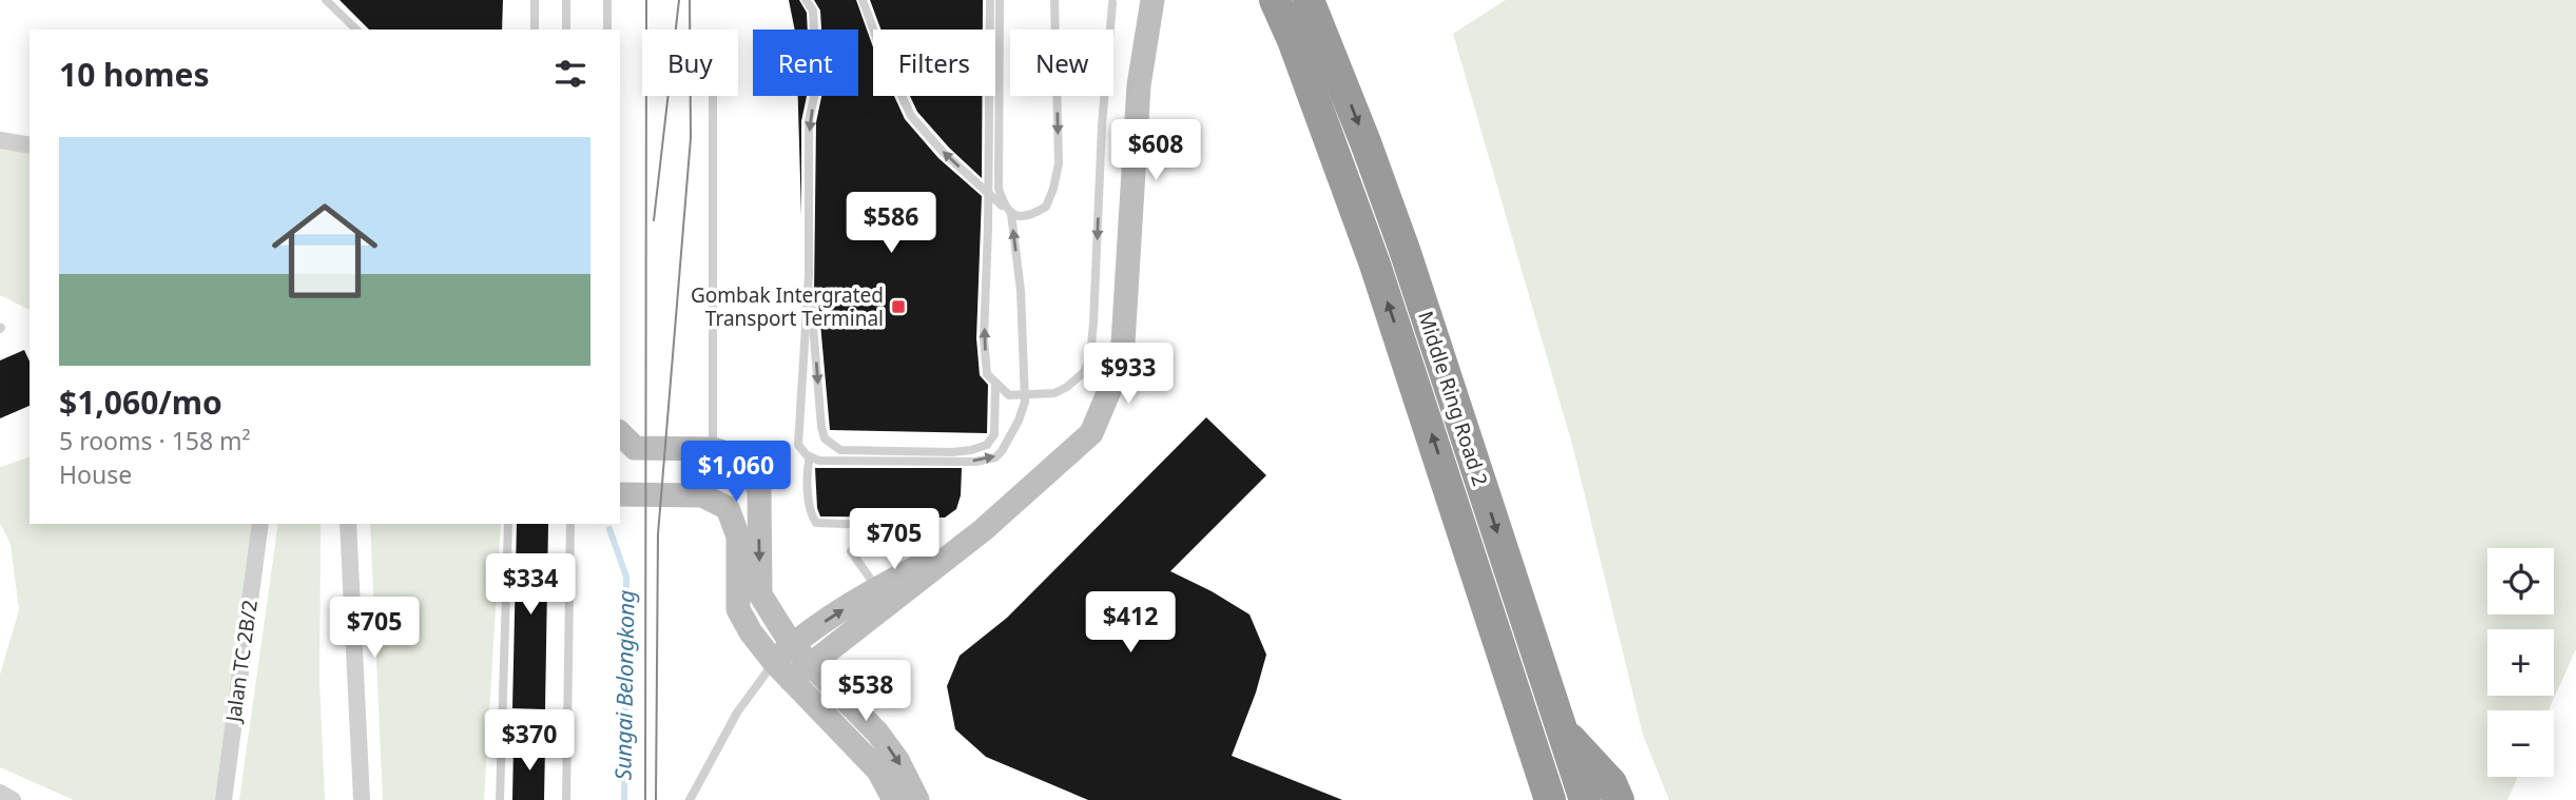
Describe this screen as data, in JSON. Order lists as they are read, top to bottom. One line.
{"streets":{"highway":["Middle Ring Road 2"],"street":["Jalan TC 2B/2"]},"water":["Sungai Belongkong"],"places":{"transit":["Gombak Intergrated Transport Terminal"]},"page":{"chip":["Buy","Rent","Filters","New"],"heading":"10 homes","list":[{"name":"$1,060/mo","note":"5 rooms · 158 m² · House"}],"price":["$608","$586","$933","$1,060","$705","$334","$412","$705","$538","$370"],"map_buttons":["+","−"]}}
